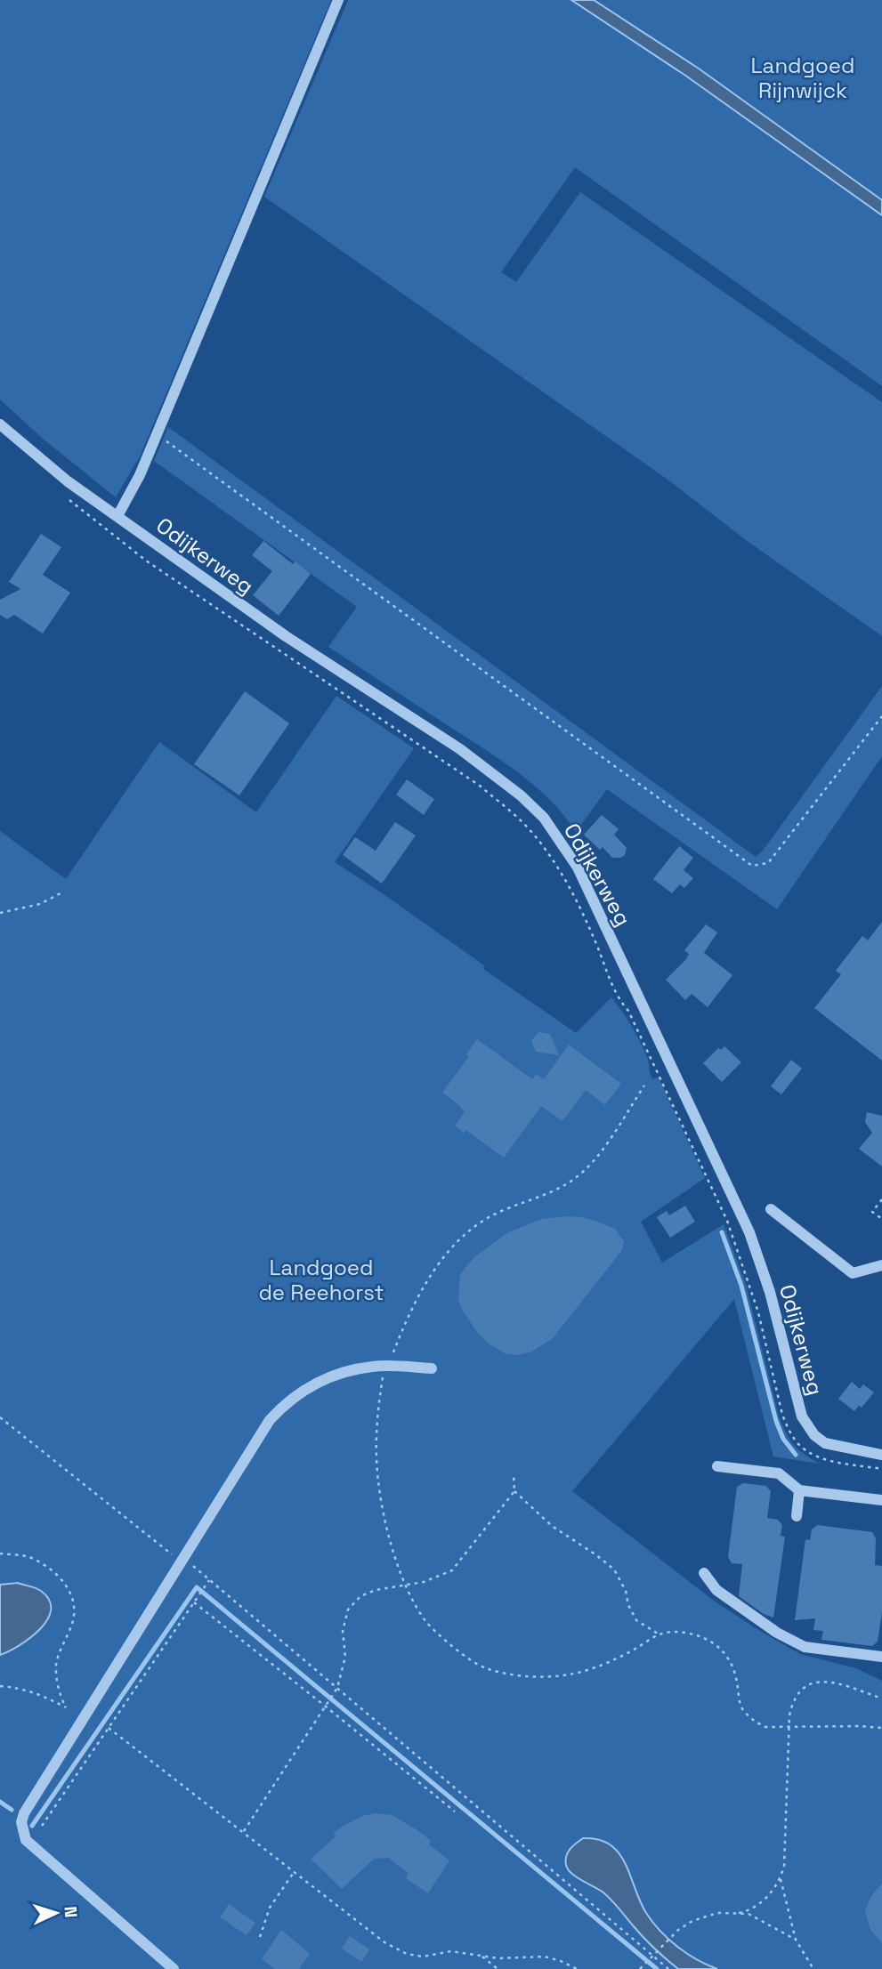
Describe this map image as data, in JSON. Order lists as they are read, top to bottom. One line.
{"streets":{"street":["Odijkerweg"]},"parks":["Landgoed Rijnwijck","Landgoed de Reehorst"],"north":"right"}
